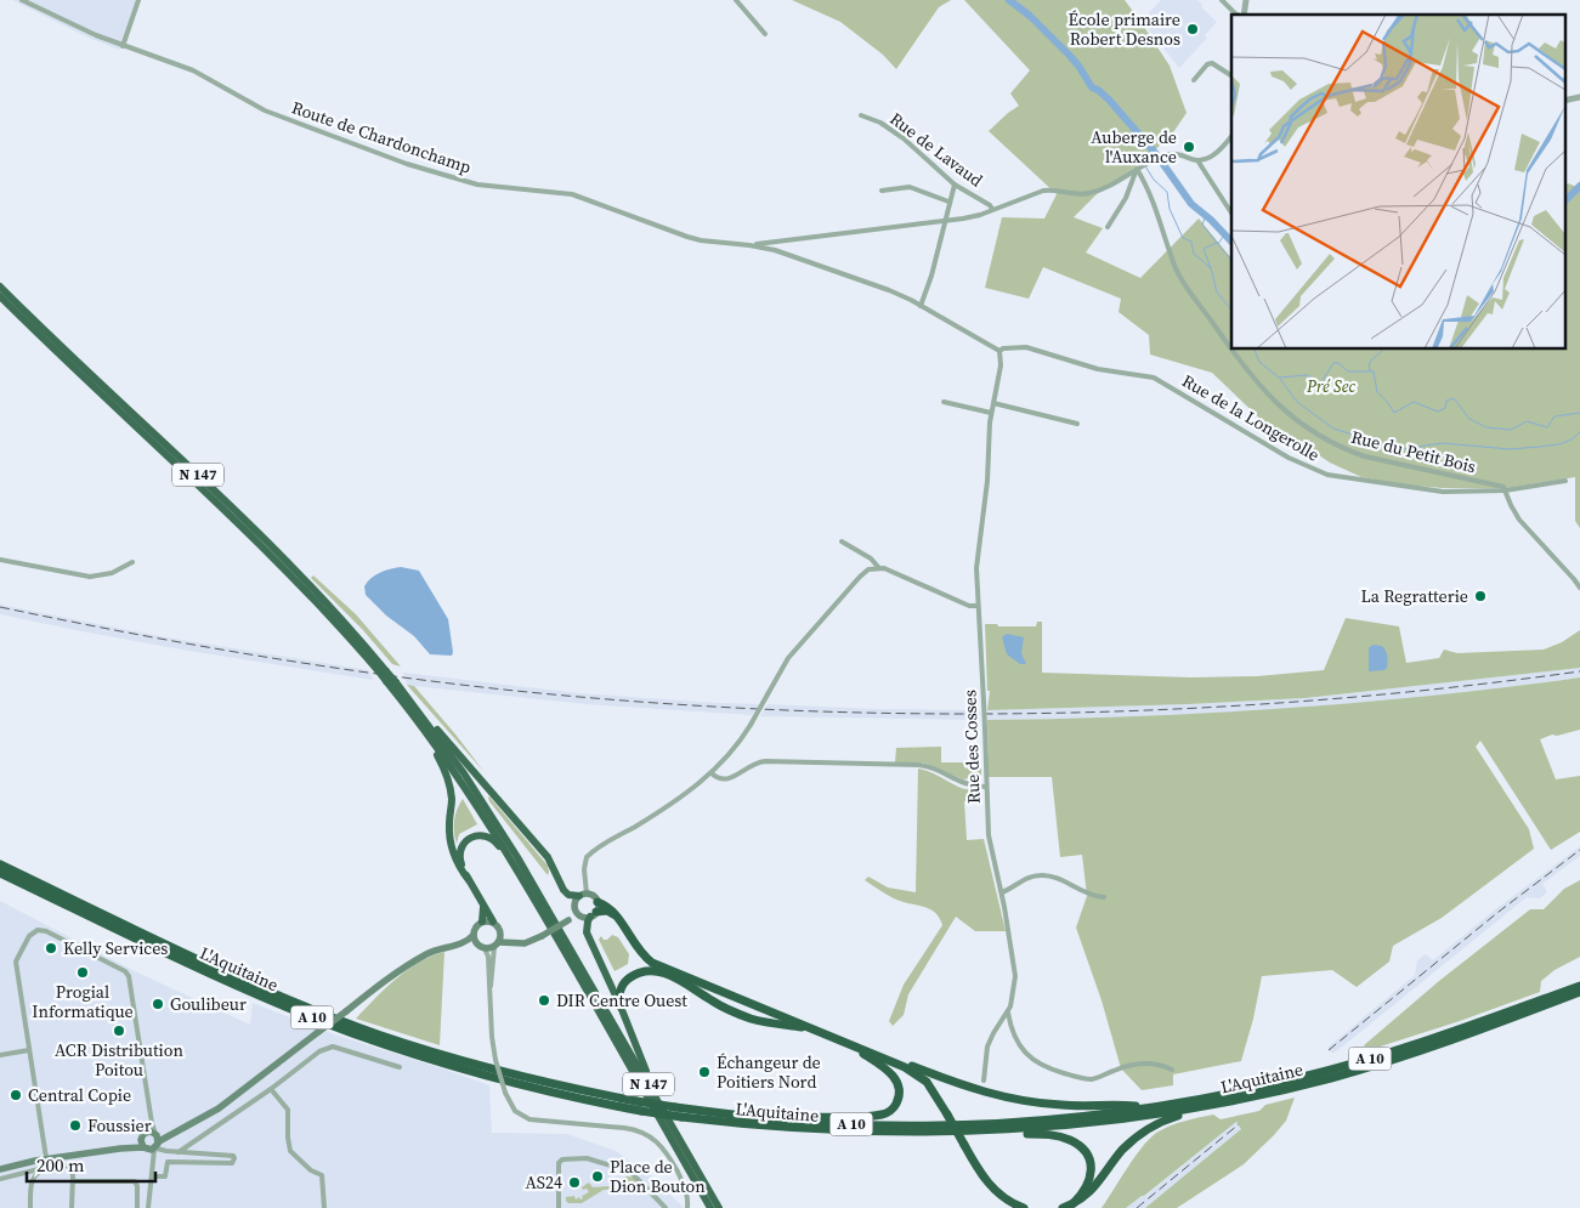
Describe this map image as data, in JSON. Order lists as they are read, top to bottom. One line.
{"streets":{"highway":["N 147","L'Aquitaine","A 10"],"street":["Route de Chardonchamp","Rue de Lavaud","Rue de la Longerolle","Rue du Petit Bois","Rue des Cosses"]},"crossings":[["Rue de la Longerolle","Rue du Petit Bois"],["Rue de la Longerolle","Rue des Cosses"]],"parks":["Pré Sec"],"places":["École primaire Robert Desnos","Auberge de l'Auxance","La Regratterie","Kelly Services","Progial Informatique","DIR Centre Ouest","Goulibeur","ACR Distribution Poitou","Échangeur de Poitiers Nord","Central Copie","Foussier","Place de Dion Bouton","AS24"],"scale_bar":"200 m"}
